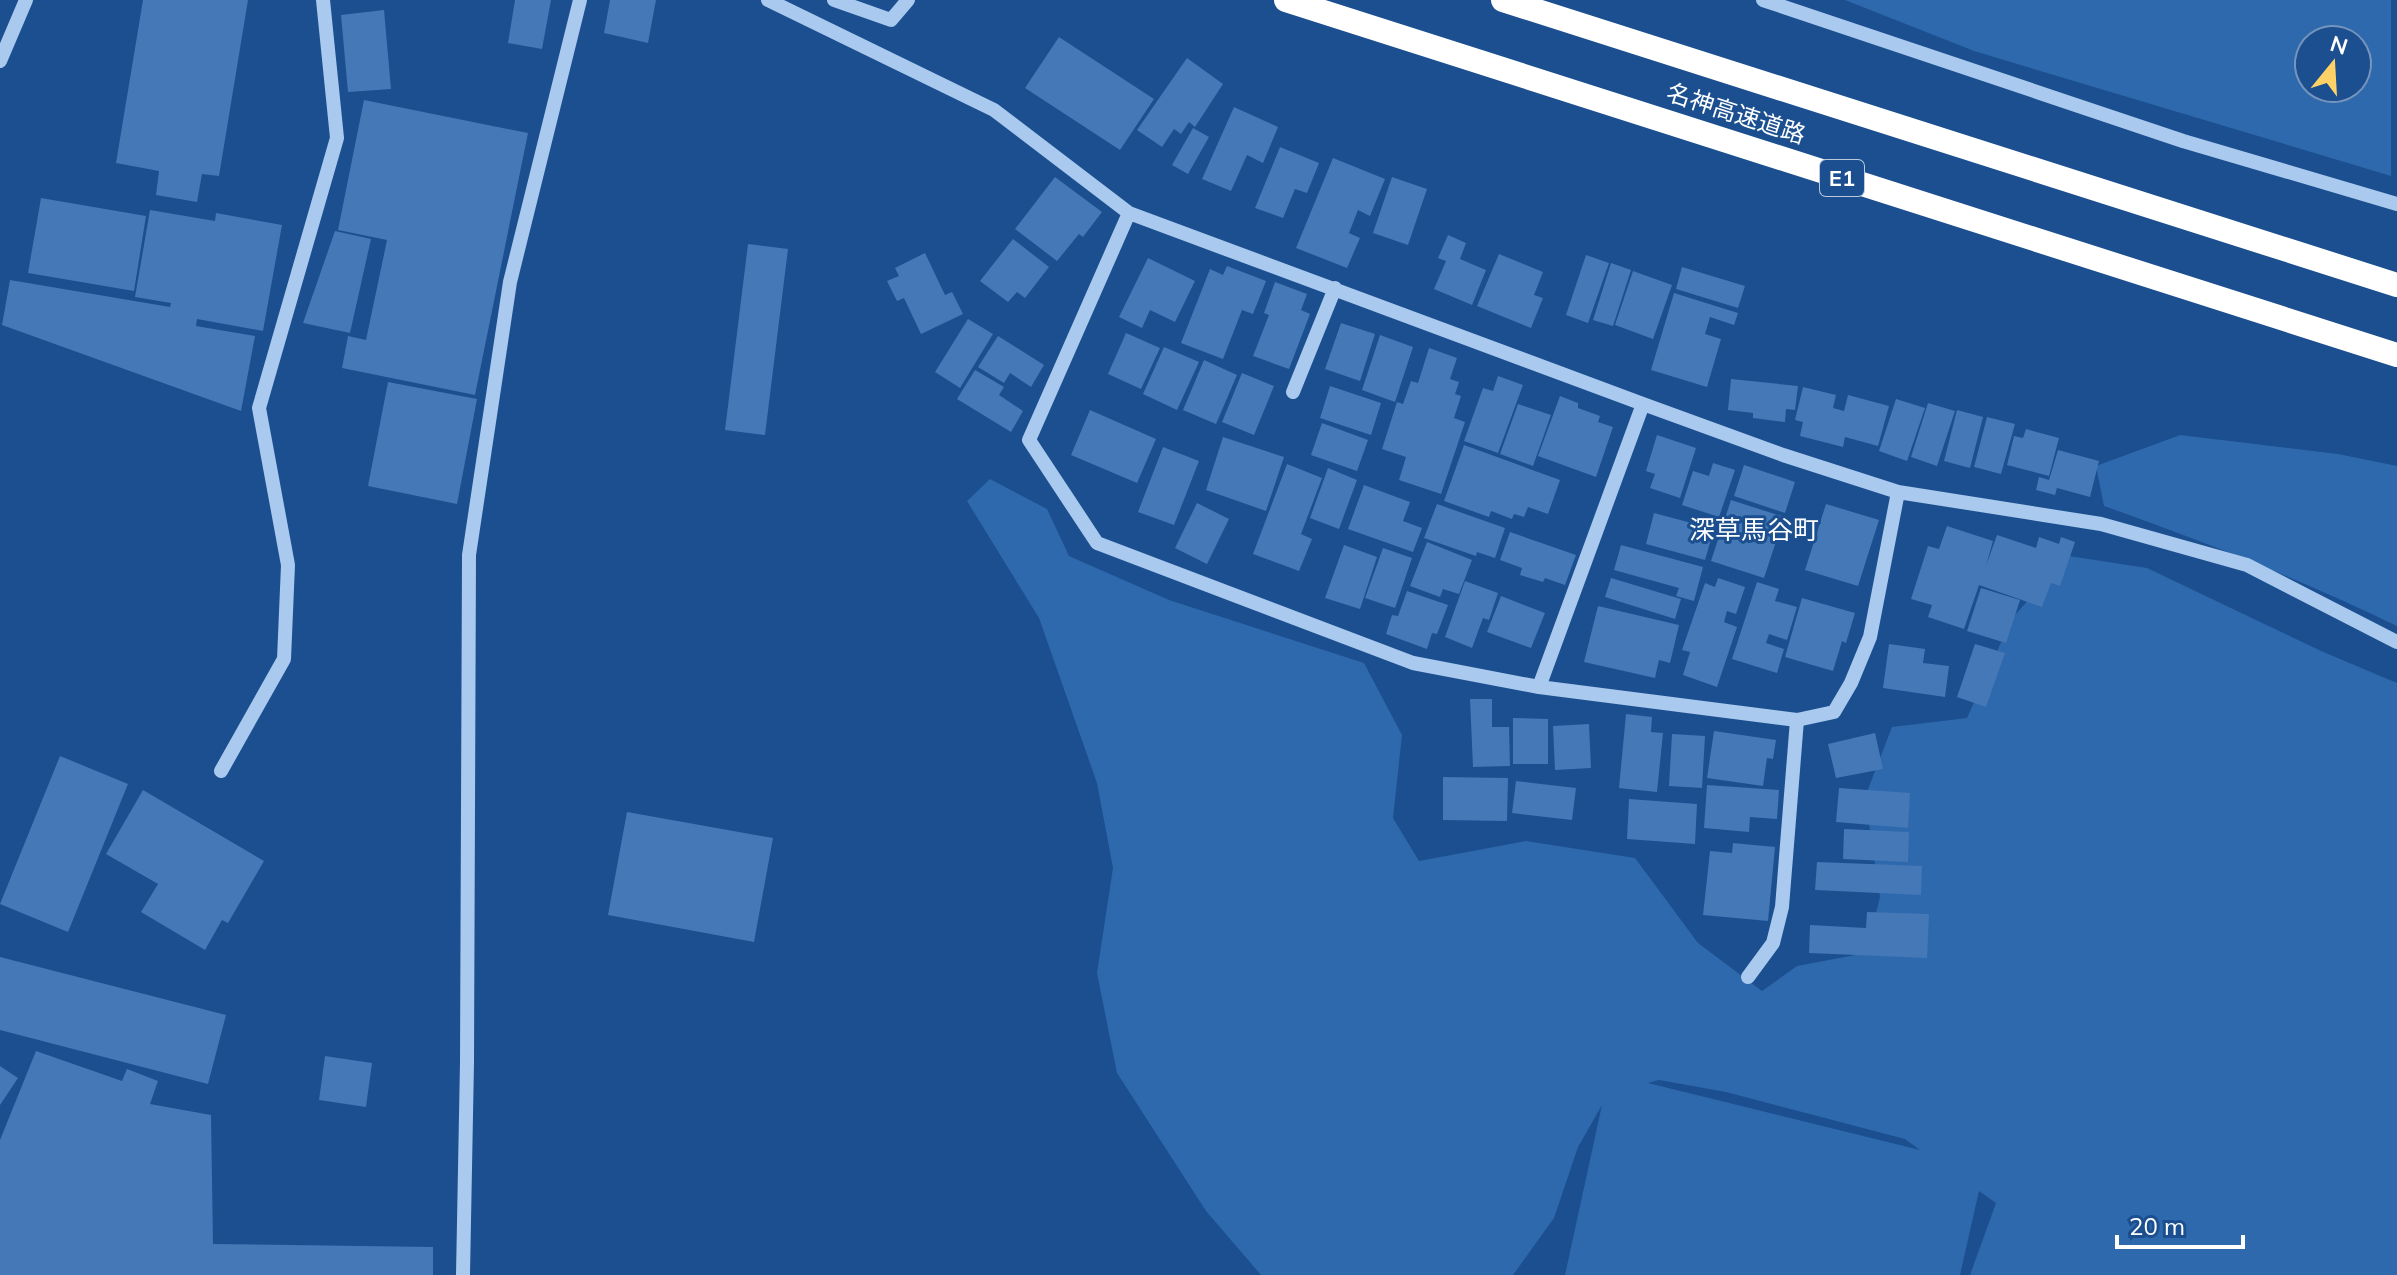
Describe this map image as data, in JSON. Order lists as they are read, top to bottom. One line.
{"streets":{"highway":["名神高速道路","E1"]},"districts":["深草馬谷町"],"scale_bar":"20 m","north":"top"}
